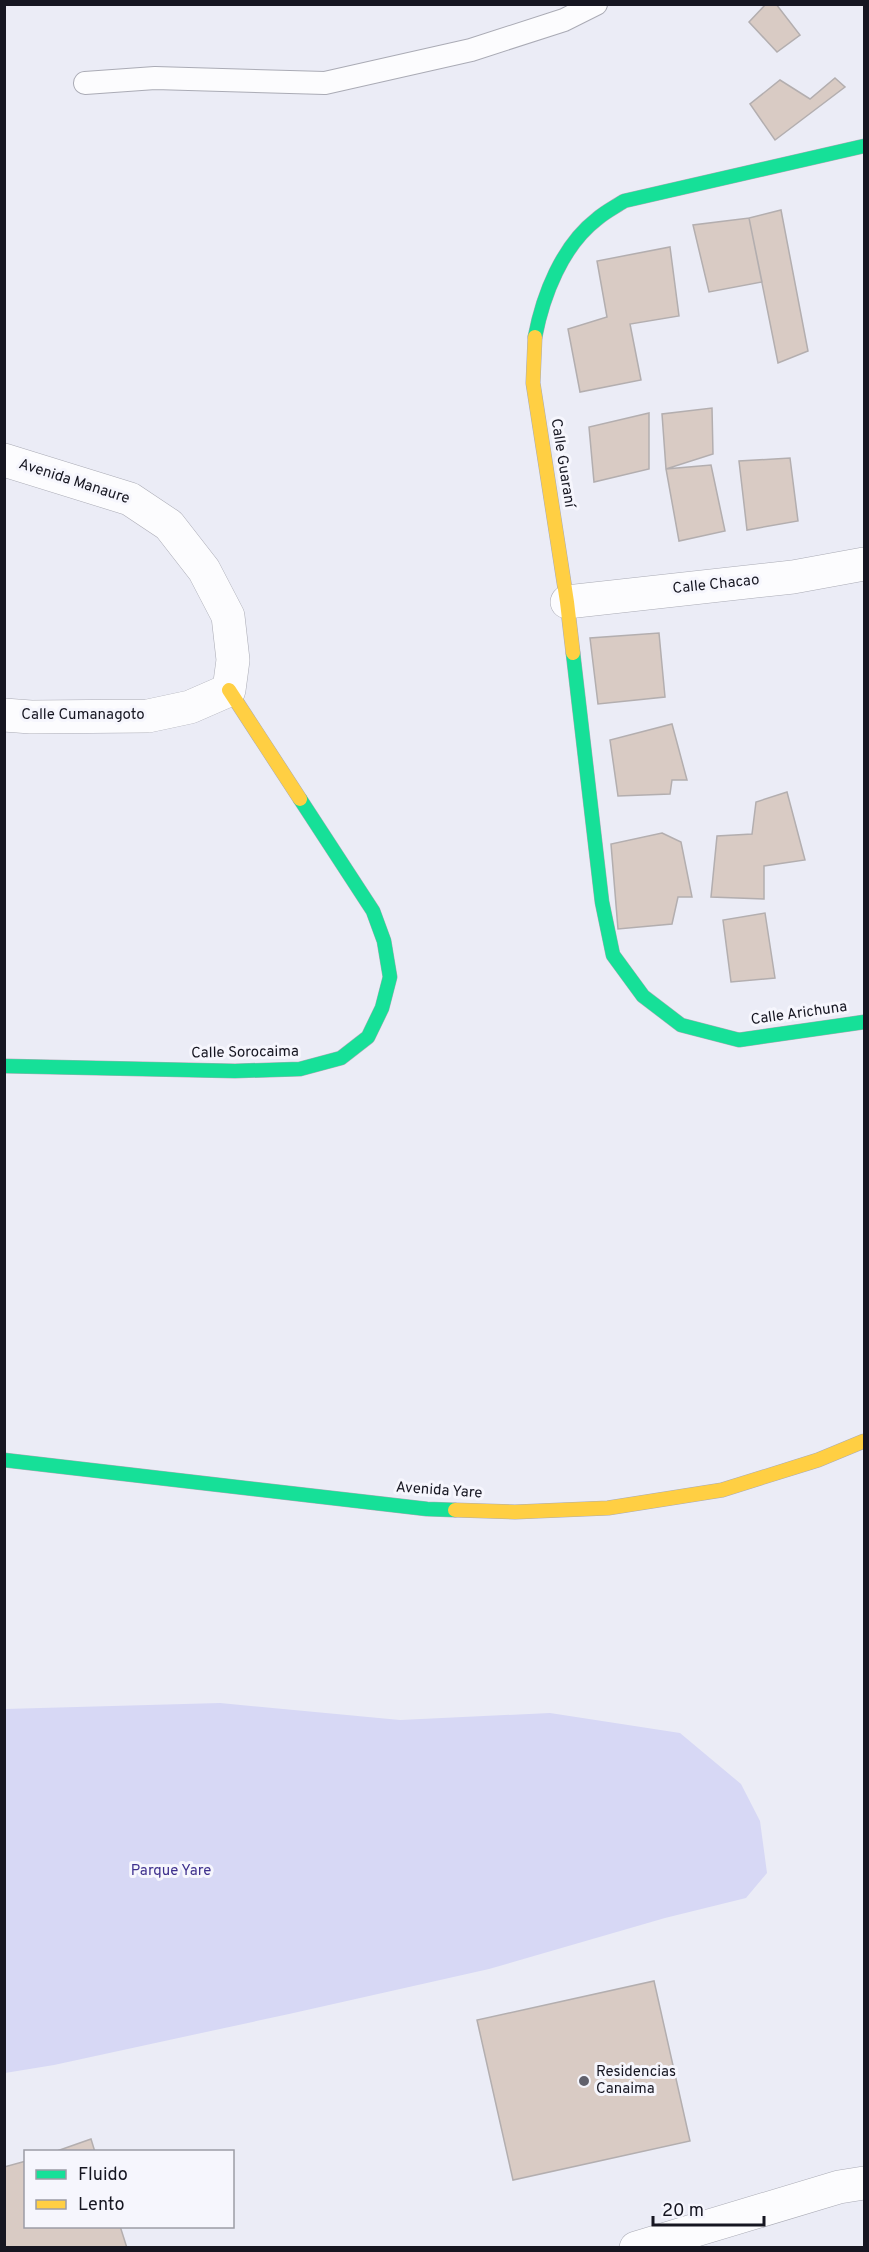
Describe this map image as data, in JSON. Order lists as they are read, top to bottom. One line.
{"streets":{"street":["Calle Guaraní","Avenida Manaure","Calle Chacao","Calle Cumanagoto","Calle Arichuna","Calle Sorocaima","Avenida Yare"]},"crossings":[["Calle Guaraní","Calle Chacao"],["Calle Guaraní","Calle Arichuna"],["Avenida Manaure","Calle Cumanagoto"],["Avenida Manaure","Calle Sorocaima"],["Calle Cumanagoto","Calle Sorocaima"]],"parks":["Parque Yare"],"places":["Residencias Canaima"],"legend":["Fluido","Lento"],"scale_bar":"20 m"}
